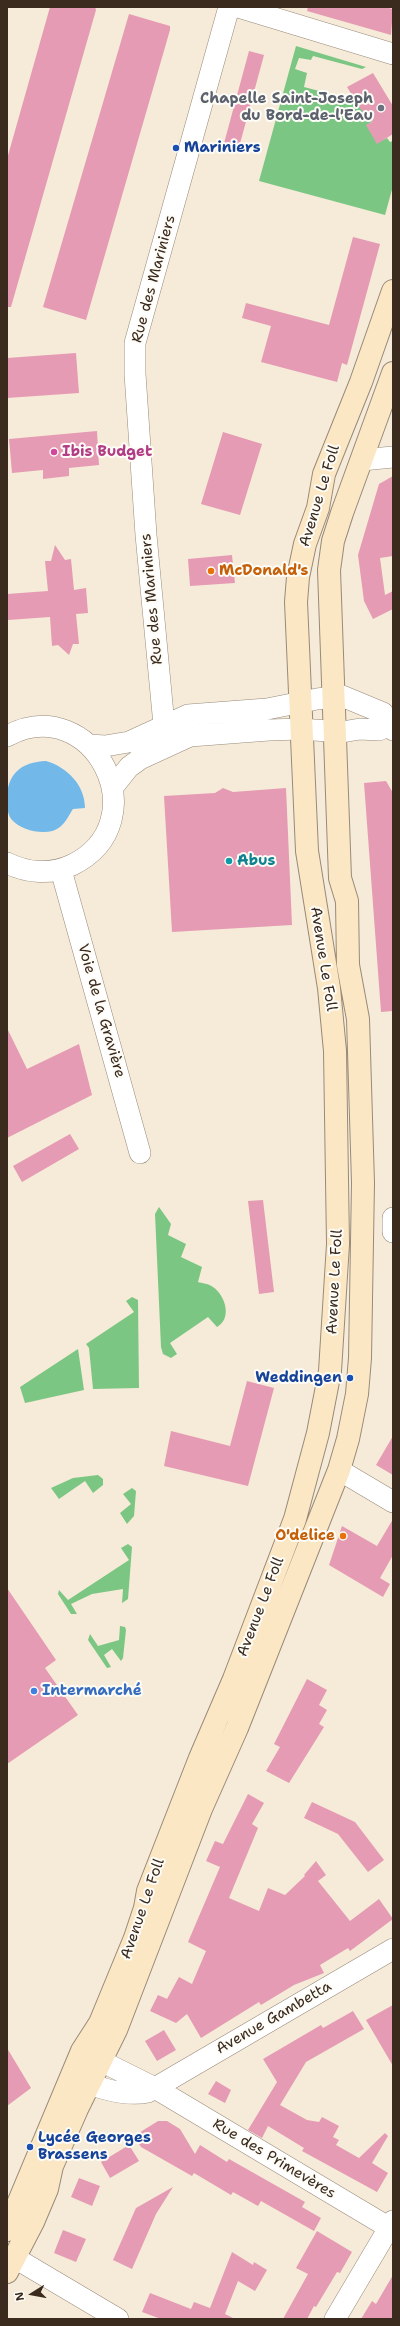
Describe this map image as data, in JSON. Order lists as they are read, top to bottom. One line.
{"streets":{"main road":["Avenue Le Foll"],"street":["Rue des Mariniers","Voie de la Gravière","Avenue Gambetta","Rue des Primevères"]},"crossings":[["Avenue Le Foll","Rue des Primevères"],["Avenue Gambetta","Rue des Primevères"]],"places":["Chapelle Saint-Joseph du Bord-de-l'Eau","Mariniers","Ibis Budget","McDonald's","Abus","Weddingen","O'delice","Intermarché","Lycée Georges Brassens"],"north":"left"}
